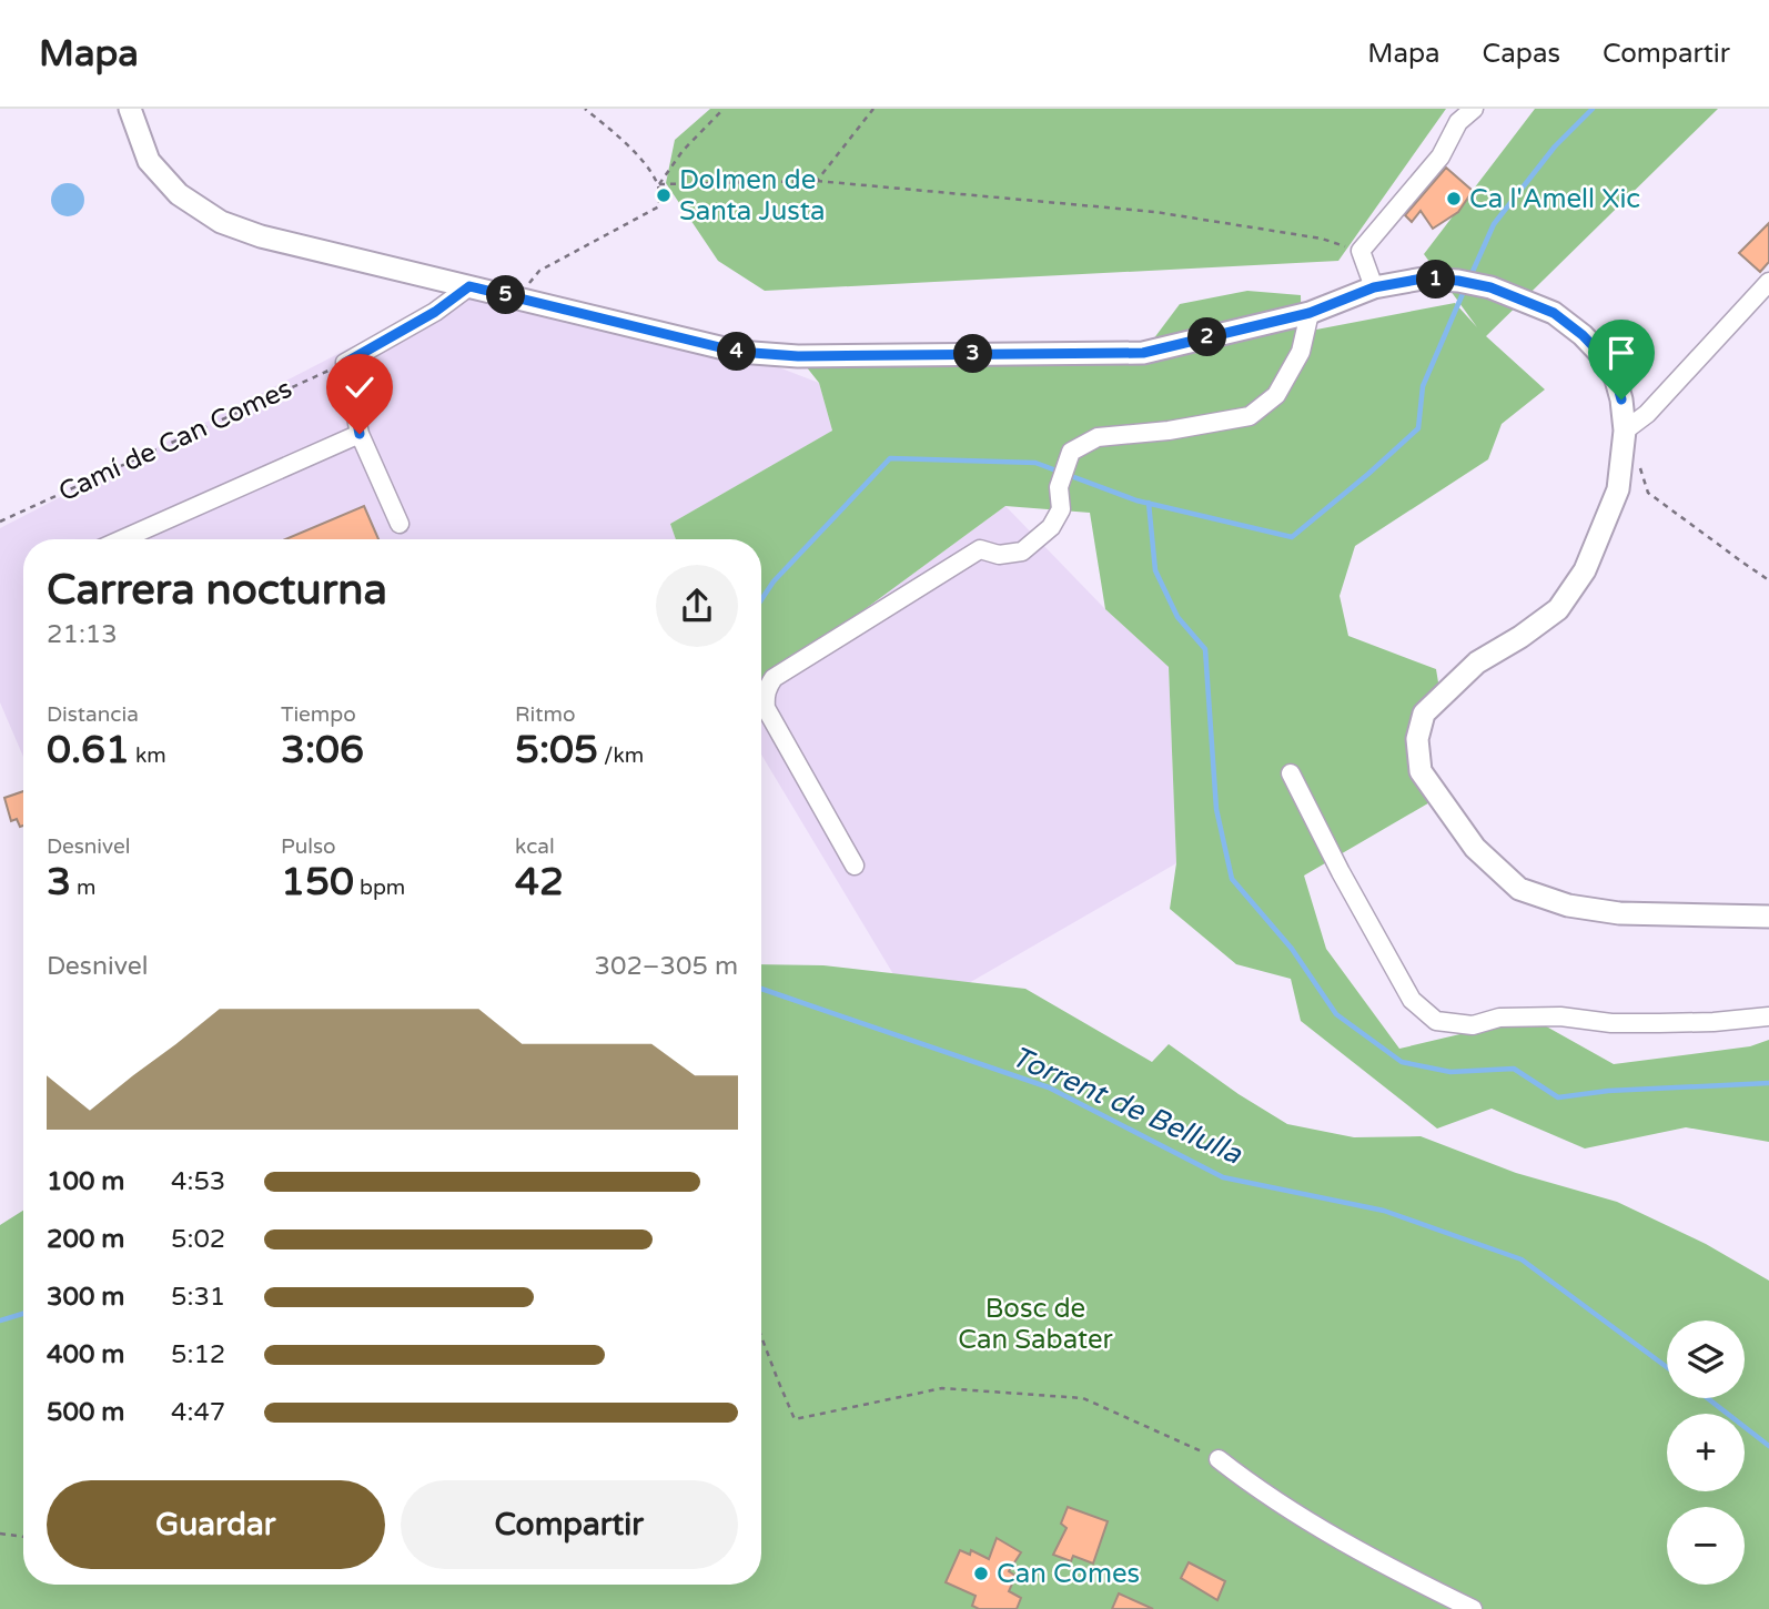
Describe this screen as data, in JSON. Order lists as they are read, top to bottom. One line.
{"streets":{"path":["Camí de Can Comes"]},"water":["Torrent de Bellulla"],"parks":["Bosc de Can Sabater"],"places":["Dolmen de Santa Justa","Ca l'Amell Xic","Can Comes"],"page":{"header":"Mapa","nav":["Mapa","Capas","Compartir"],"pins":["1","5","2","4","3"],"heading":["Carrera nocturna","21:13"],"stats":[["Distancia","0.61 km"],["Tiempo","3:06"],["Ritmo","5:05 /km"],["Desnivel","3 m"],["Pulso","150 bpm"],["kcal","42"]],"chart":["Desnivel","302–305 m"],"list":[{"name":"100 m","note":"4:53"},{"name":"200 m","note":"5:02"},{"name":"300 m","note":"5:31"},{"name":"400 m","note":"5:12"},{"name":"500 m","note":"4:47"}],"map_buttons":["+","−"],"buttons":["Guardar","Compartir"]}}
